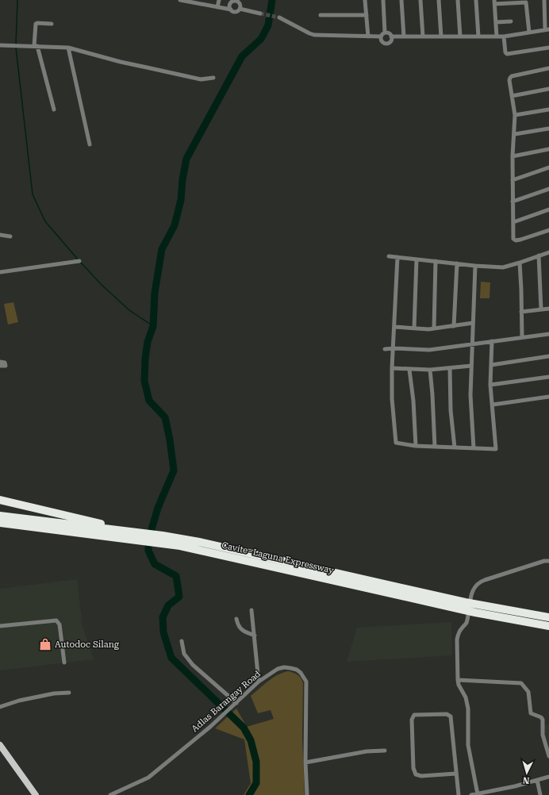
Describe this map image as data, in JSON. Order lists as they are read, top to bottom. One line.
{"streets":{"highway":["Cavite–Laguna Expressway"],"street":["Adlas Barangay Road"]},"places":{"shop":["Autodoc Silang"]},"north":"bottom"}
